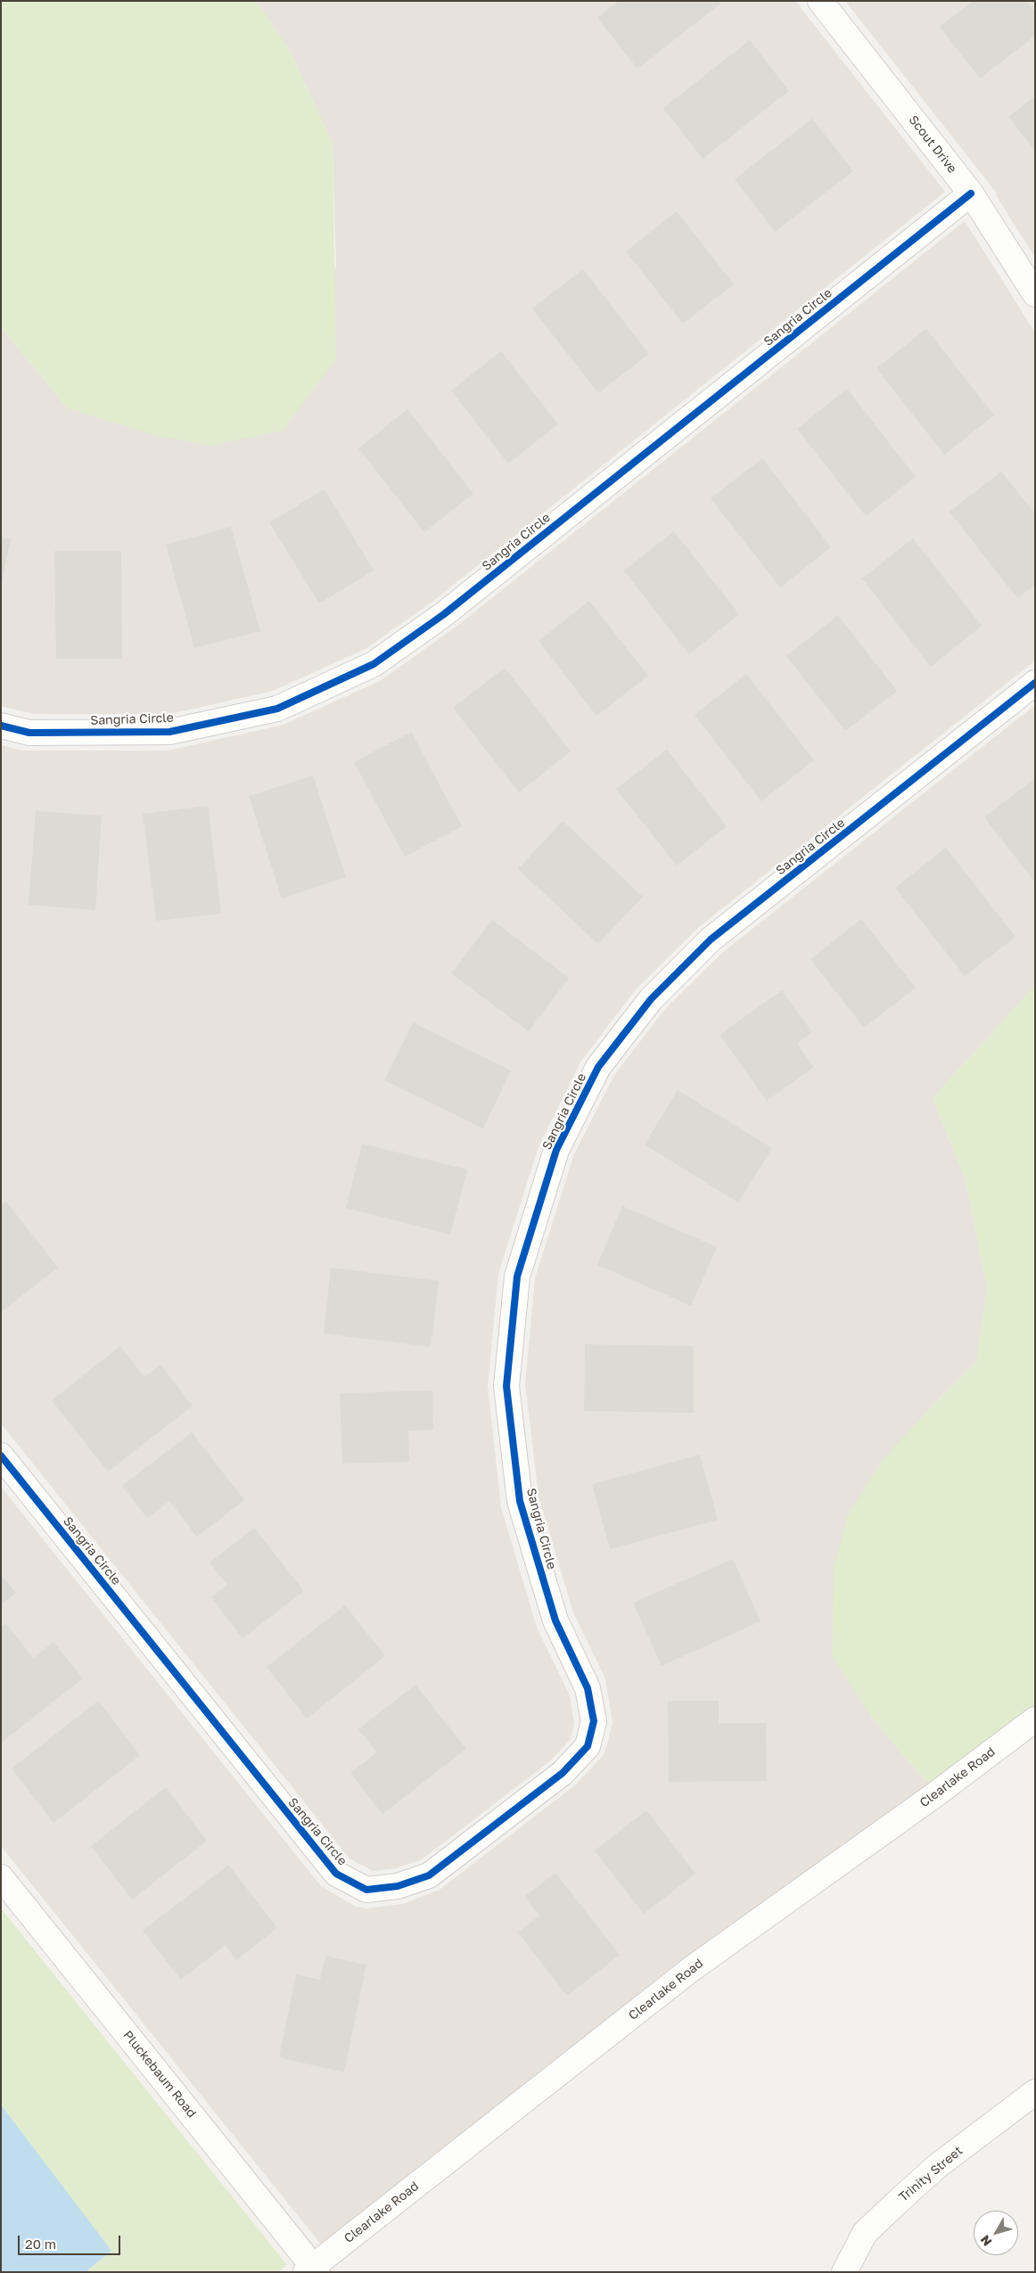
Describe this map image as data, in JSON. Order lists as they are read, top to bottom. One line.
{"streets":{"street":["Scout Drive","Sangria Circle","Clearlake Road","Pluckebaum Road","Trinity Street"]},"crossings":[["Scout Drive","Sangria Circle"],["Clearlake Road","Pluckebaum Road"]],"scale_bar":"20 m","north":"bottom left"}
